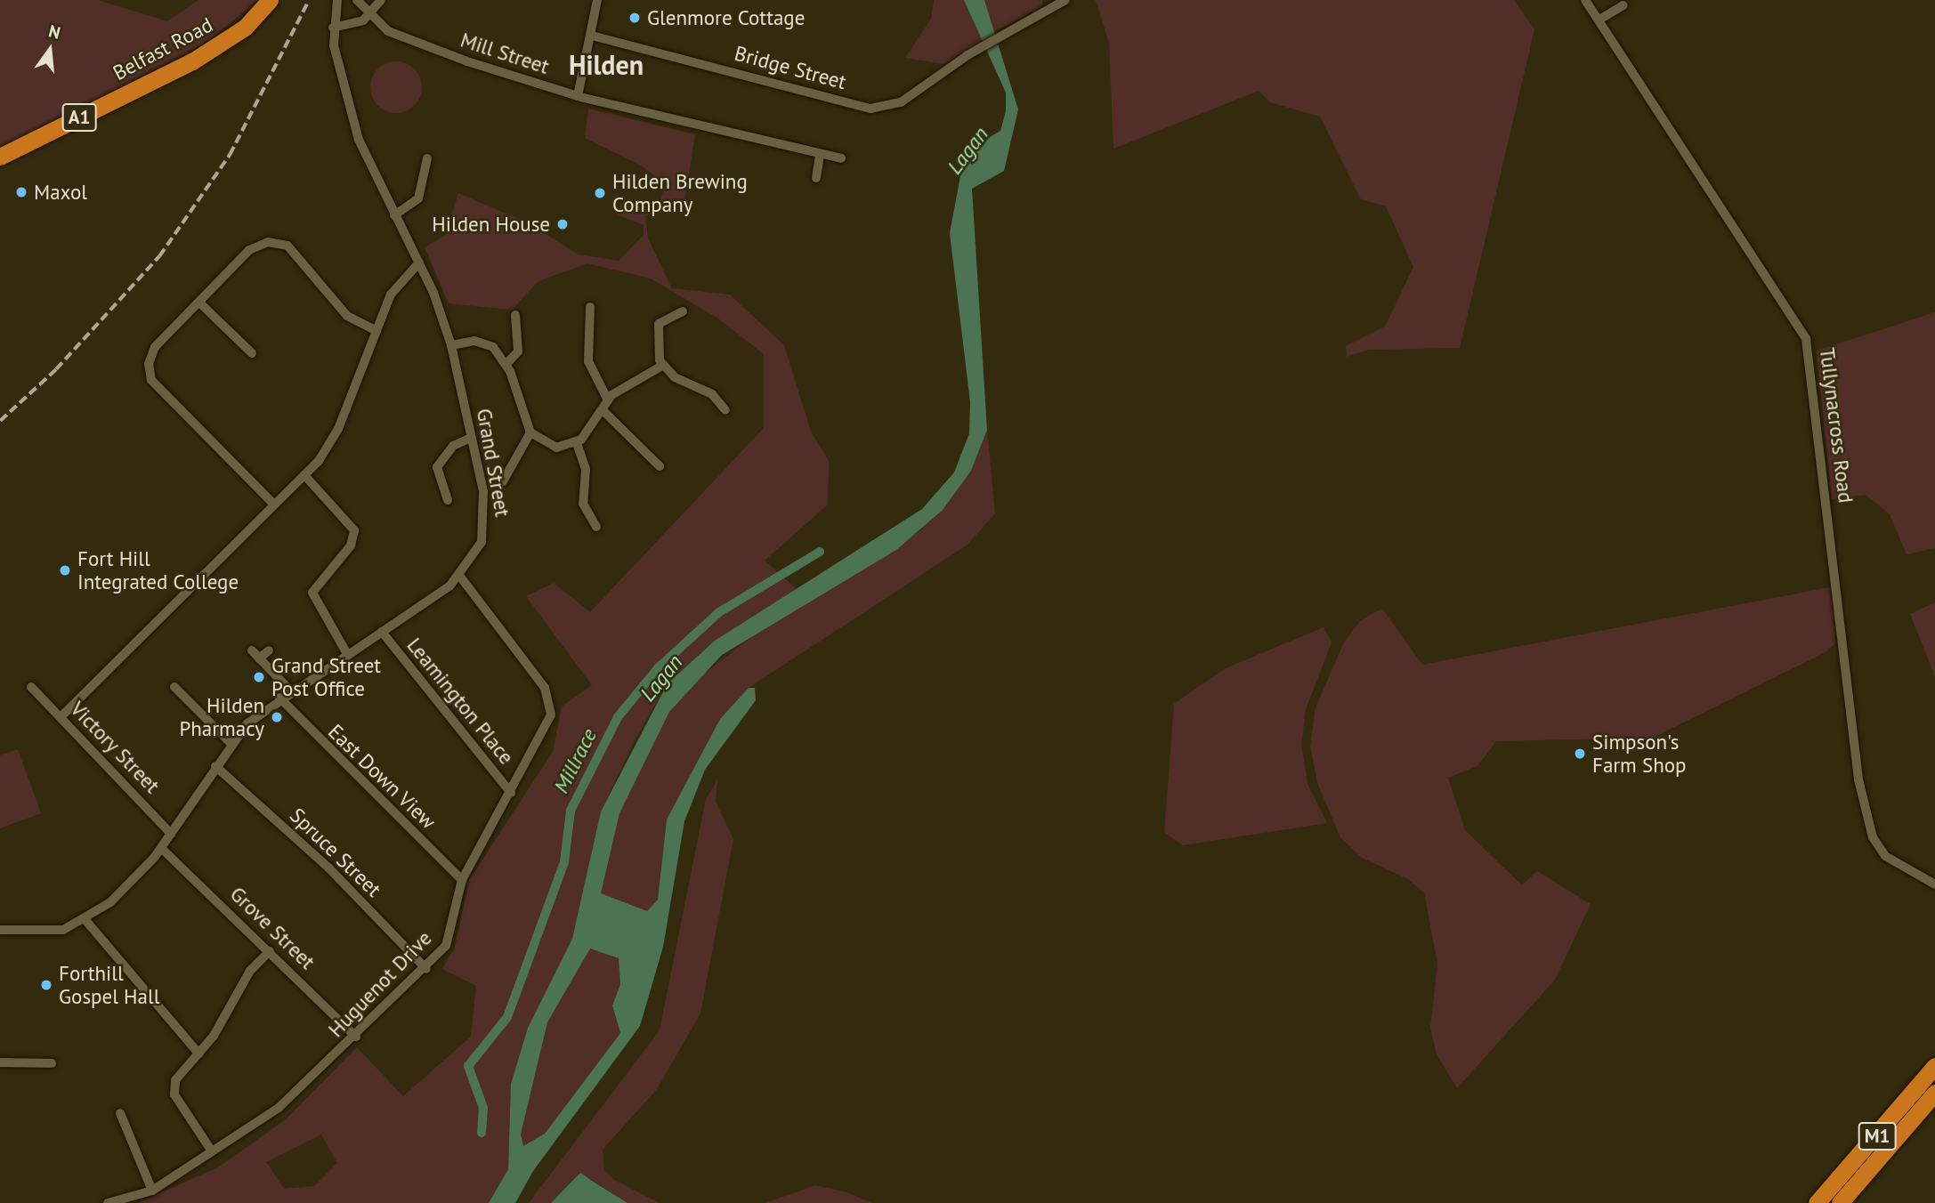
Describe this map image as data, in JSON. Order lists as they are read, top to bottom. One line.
{"streets":{"highway":["Belfast Road","A1","M1"],"street":["Mill Street","Bridge Street","Tullynacross Road","Grand Street","Leamington Place","Victory Street","East Down View","Spruce Street","Grove Street","Huguenot Drive"]},"crossings":[["Grand Street","Leamington Place"],["Grand Street","Victory Street"],["Grand Street","East Down View"],["Grand Street","Spruce Street"],["Grand Street","Grove Street"],["Grand Street","Huguenot Drive"],["Leamington Place","Huguenot Drive"],["East Down View","Huguenot Drive"],["Spruce Street","Huguenot Drive"],["Grove Street","Huguenot Drive"]],"districts":["Hilden"],"water":["Lagan","Millrace"],"places":["Glenmore Cottage","Maxol","Hilden Brewing Company","Hilden House","Fort Hill Integrated College","Grand Street Post Office","Hilden Pharmacy","Simpson's Farm Shop","Forthill Gospel Hall"],"north":"top"}
